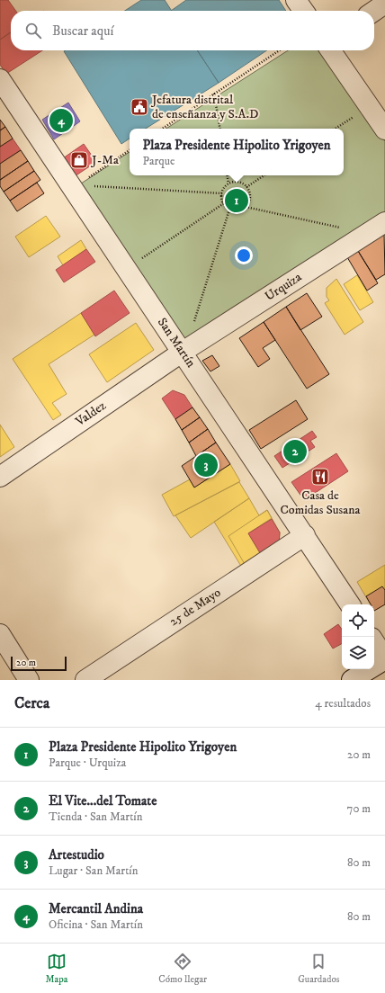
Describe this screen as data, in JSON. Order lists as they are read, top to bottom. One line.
{"streets":{"street":["Urquiza","San Martín","Valdez","25 de Mayo"]},"crossings":[["Urquiza","San Martín"],["Urquiza","Valdez"],["San Martín","Valdez"],["San Martín","25 de Mayo"]],"places":{"public building":["Jefatura distrital de enseñanza y S.A.D"],"shop":["J-Ma"],"restaurant":["Casa de Comidas Susana"]},"scale_bar":"20 m","page":{"search":"Buscar aquí","pins":["4","1","2","3"],"popup":["Plaza Presidente Hipolito Yrigoyen","Parque"],"scale":"20 m","heading":["Cerca","4 resultados"],"list":[{"mark":"1","name":"Plaza Presidente Hipolito Yrigoyen","note":"Parque · Urquiza","value":"20 m"},{"mark":"2","name":"El Vite...del Tomate","note":"Tienda · San Martín","value":"70 m"},{"mark":"3","name":"Artestudio","note":"Lugar · San Martín","value":"80 m"},{"mark":"4","name":"Mercantil Andina","note":"Oficina · San Martín","value":"80 m"}],"nav":["Mapa","Cómo llegar","Guardados"]}}
